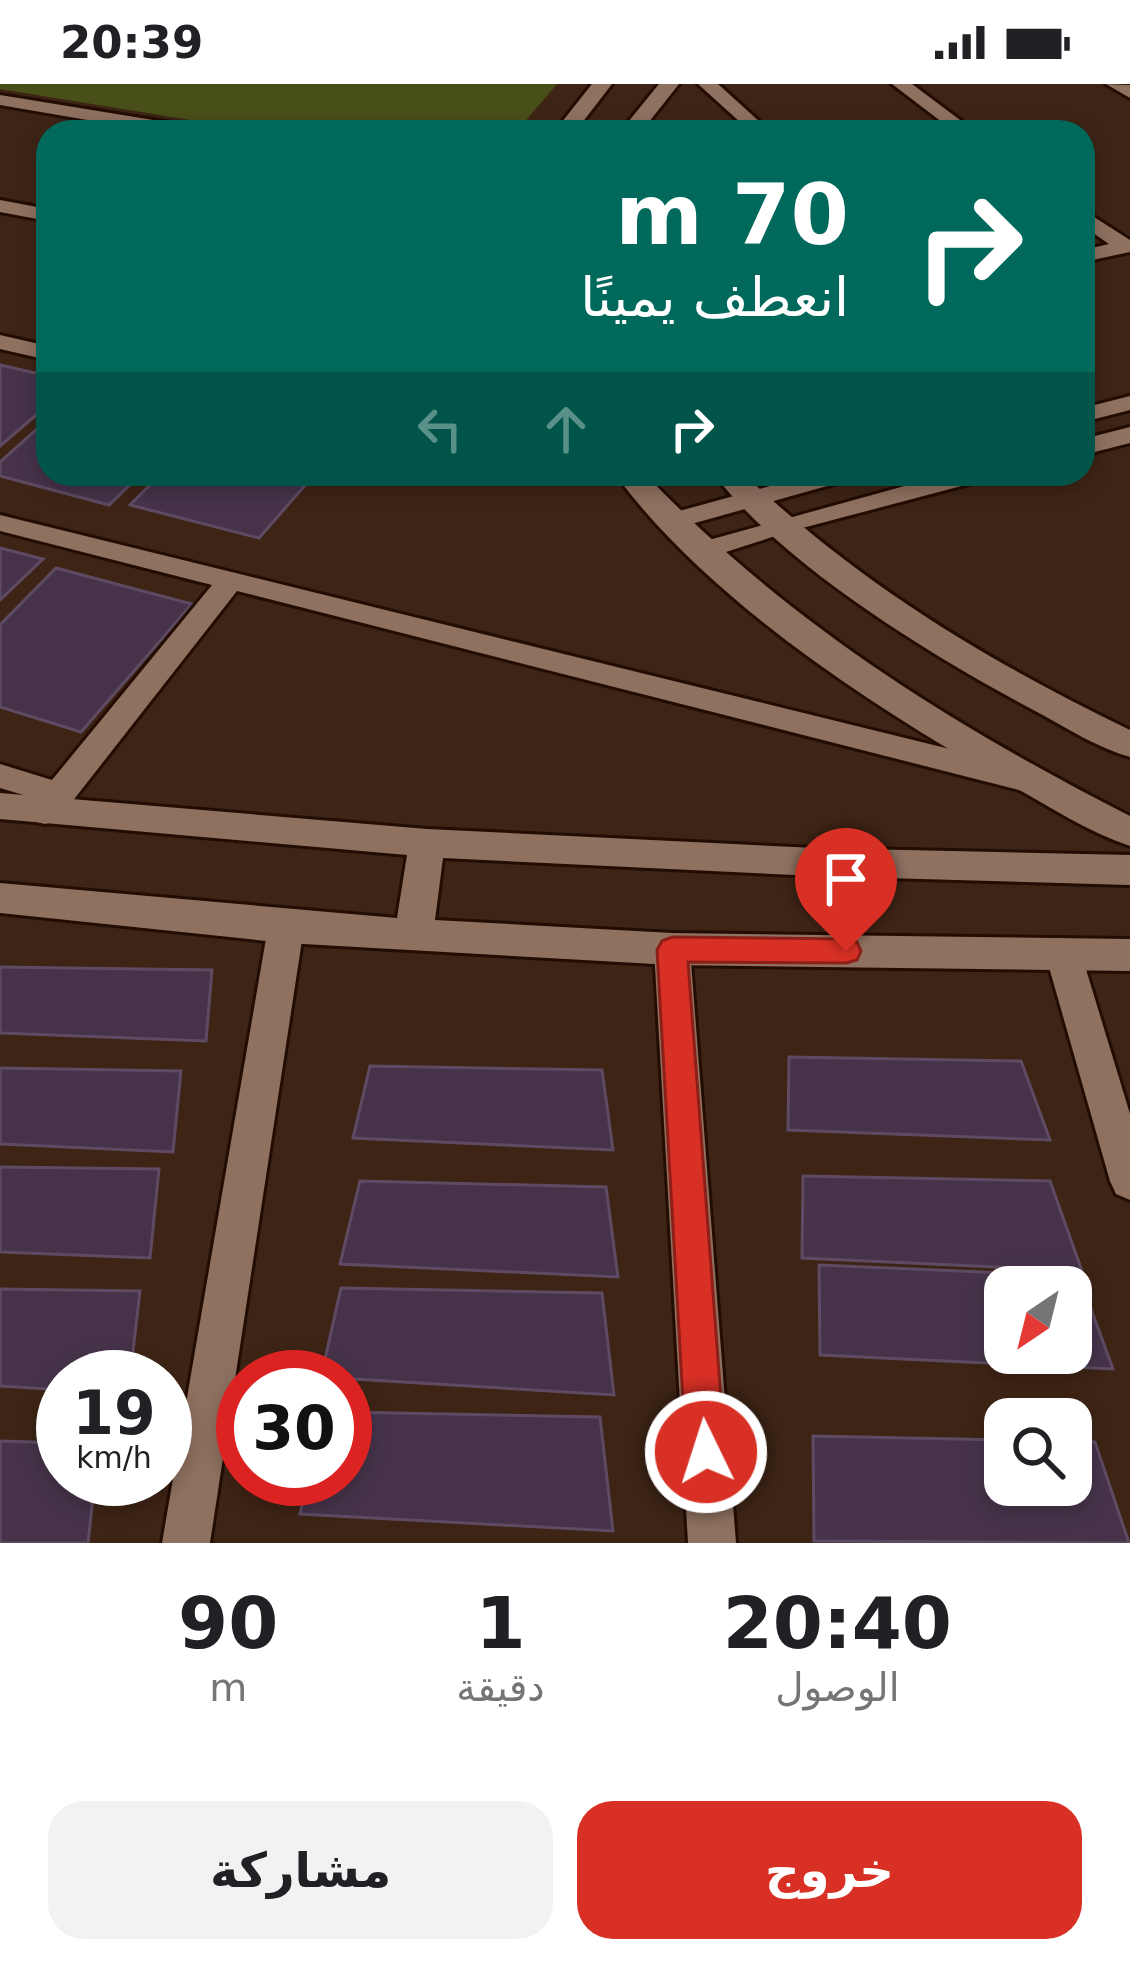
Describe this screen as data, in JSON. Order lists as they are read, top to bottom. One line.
{"north":"bottom left","page":{"status":"20:39","turn":["70 m","انعطف يمينًا"],"speed":"19 km/h","limit":"30","eta":["20:40","الوصول","1","دقيقة","90","m"],"buttons":["خروج","مشاركة"]}}
